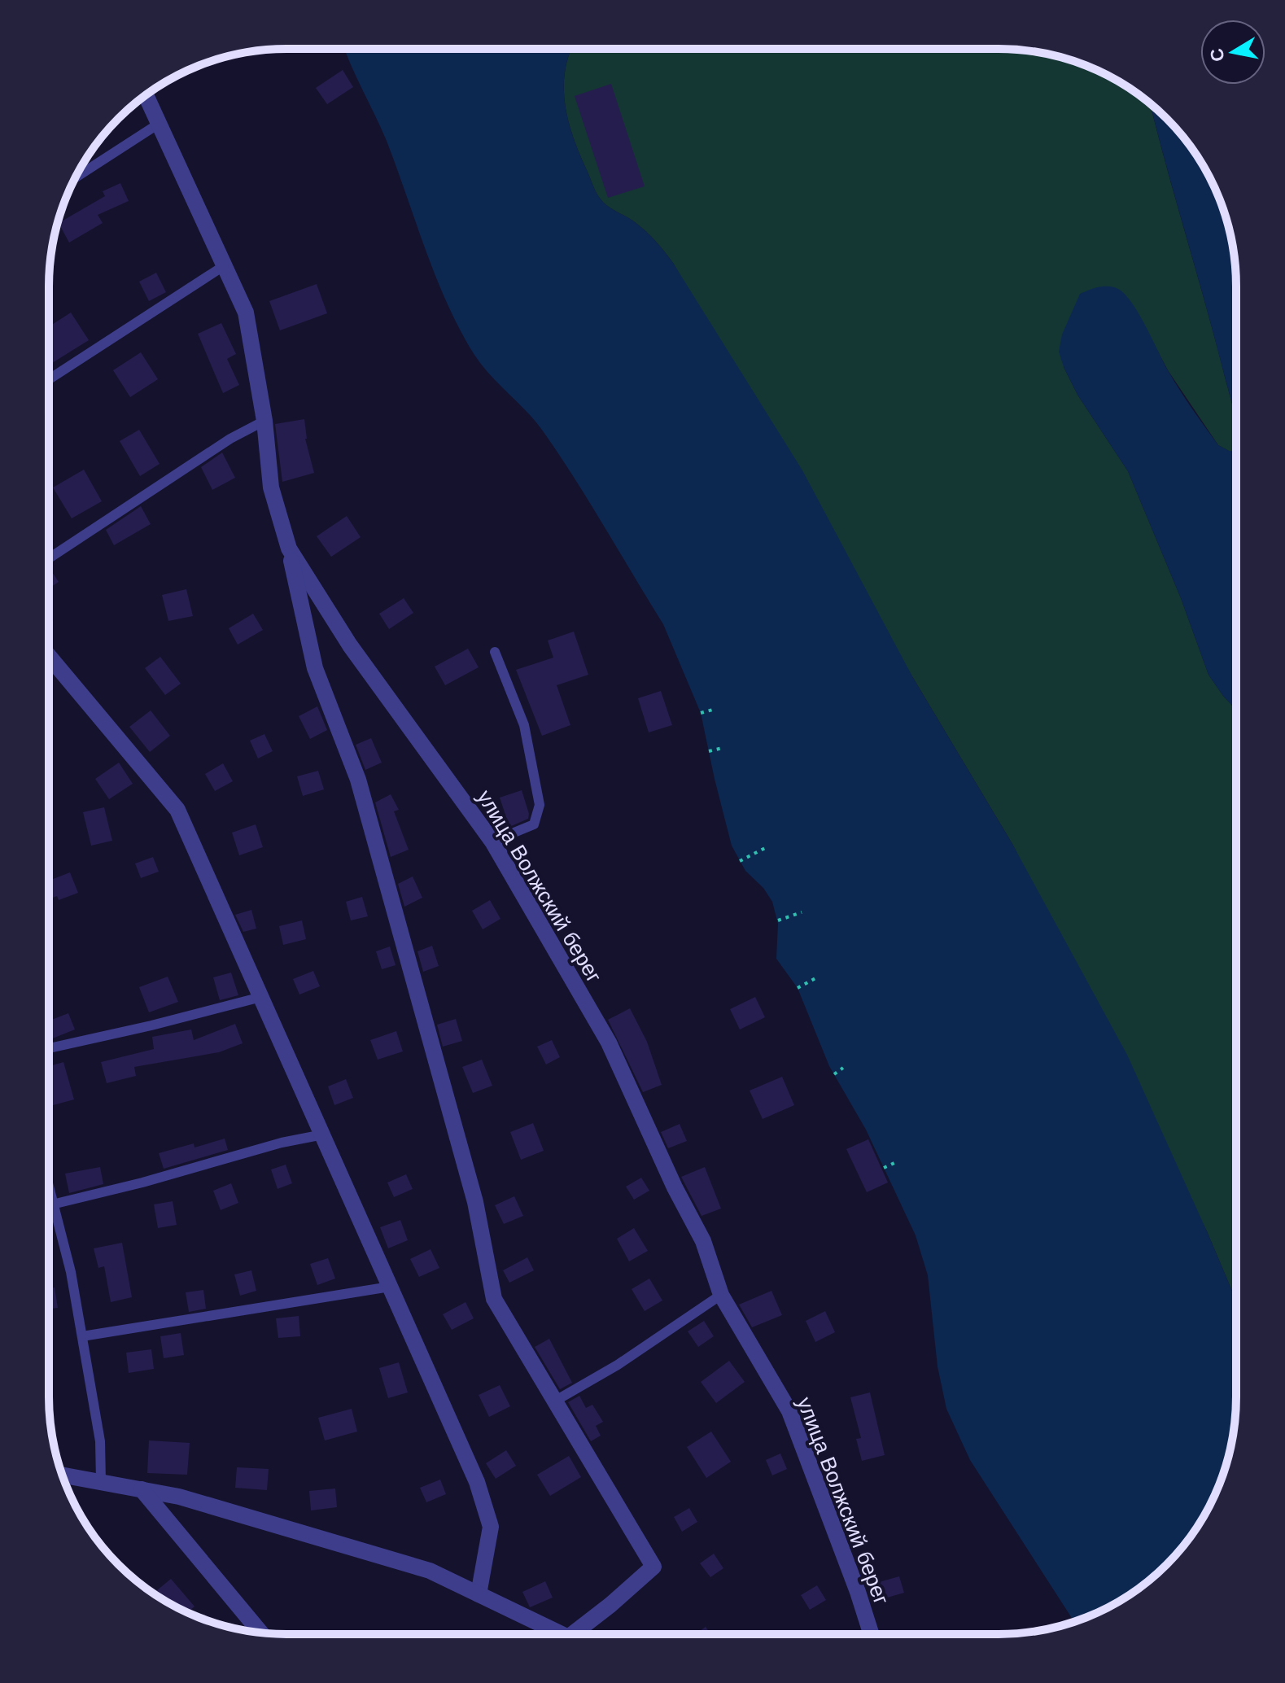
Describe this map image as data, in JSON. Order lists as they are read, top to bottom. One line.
{"streets":{"street":["улица Волжский берег"]},"north":"left"}
